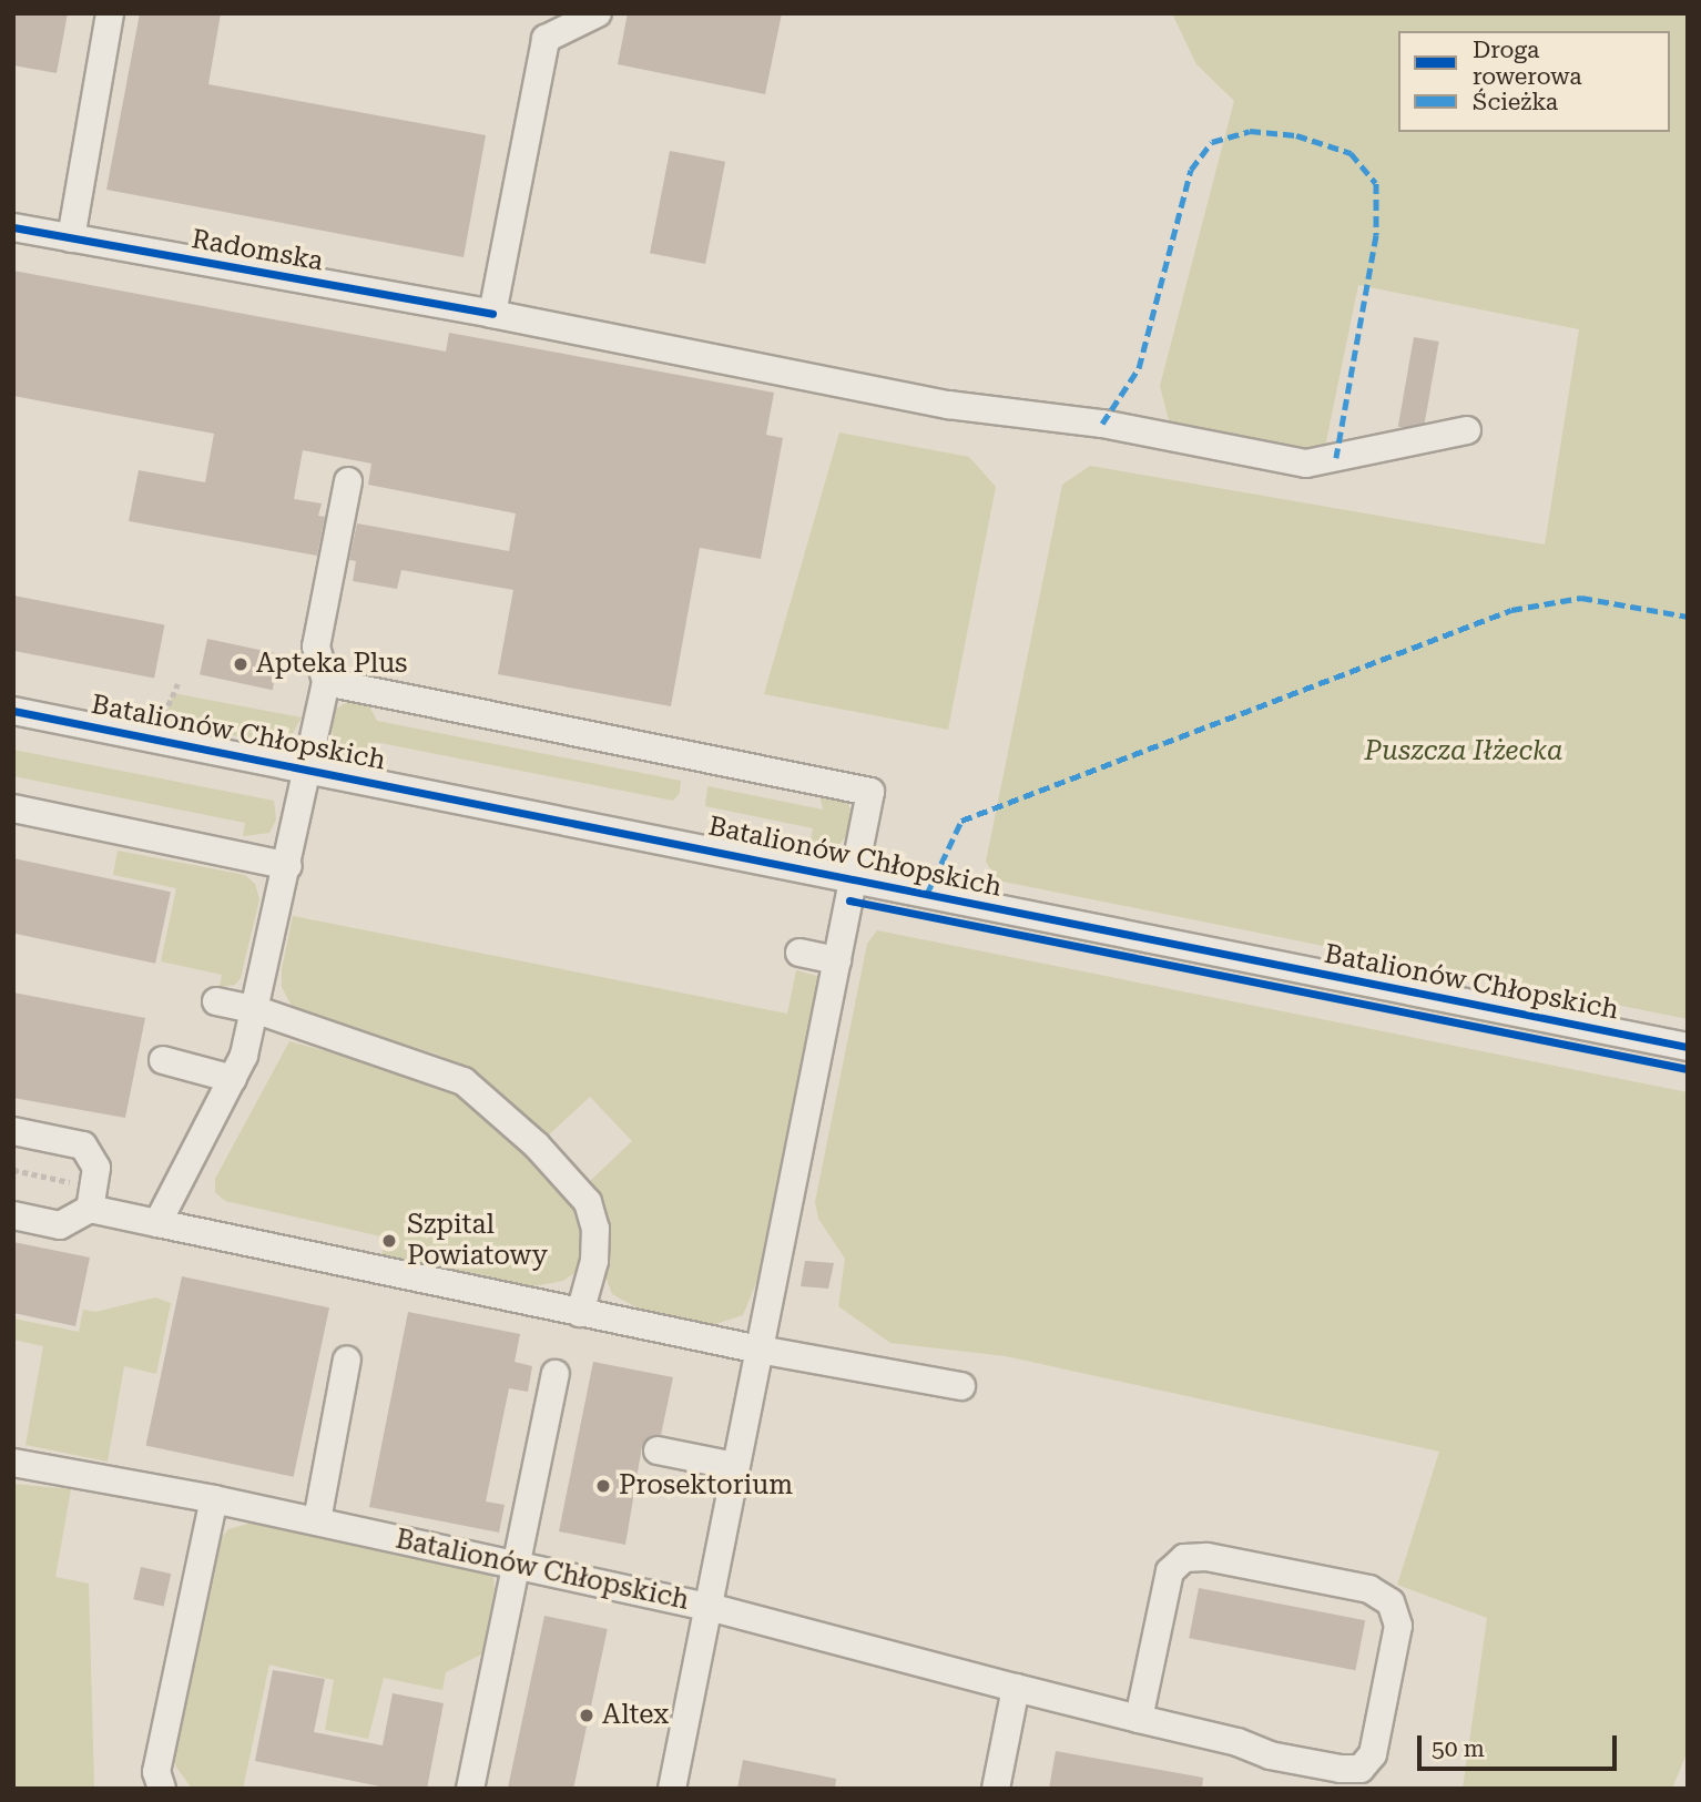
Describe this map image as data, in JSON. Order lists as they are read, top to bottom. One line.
{"streets":{"street":["Radomska","Batalionów Chłopskich"]},"parks":["Puszcza Iłżecka"],"places":["Apteka Plus","Szpital Powiatowy","Prosektorium","Altex"],"legend":["Droga rowerowa","Ścieżka"],"scale_bar":"50 m"}
